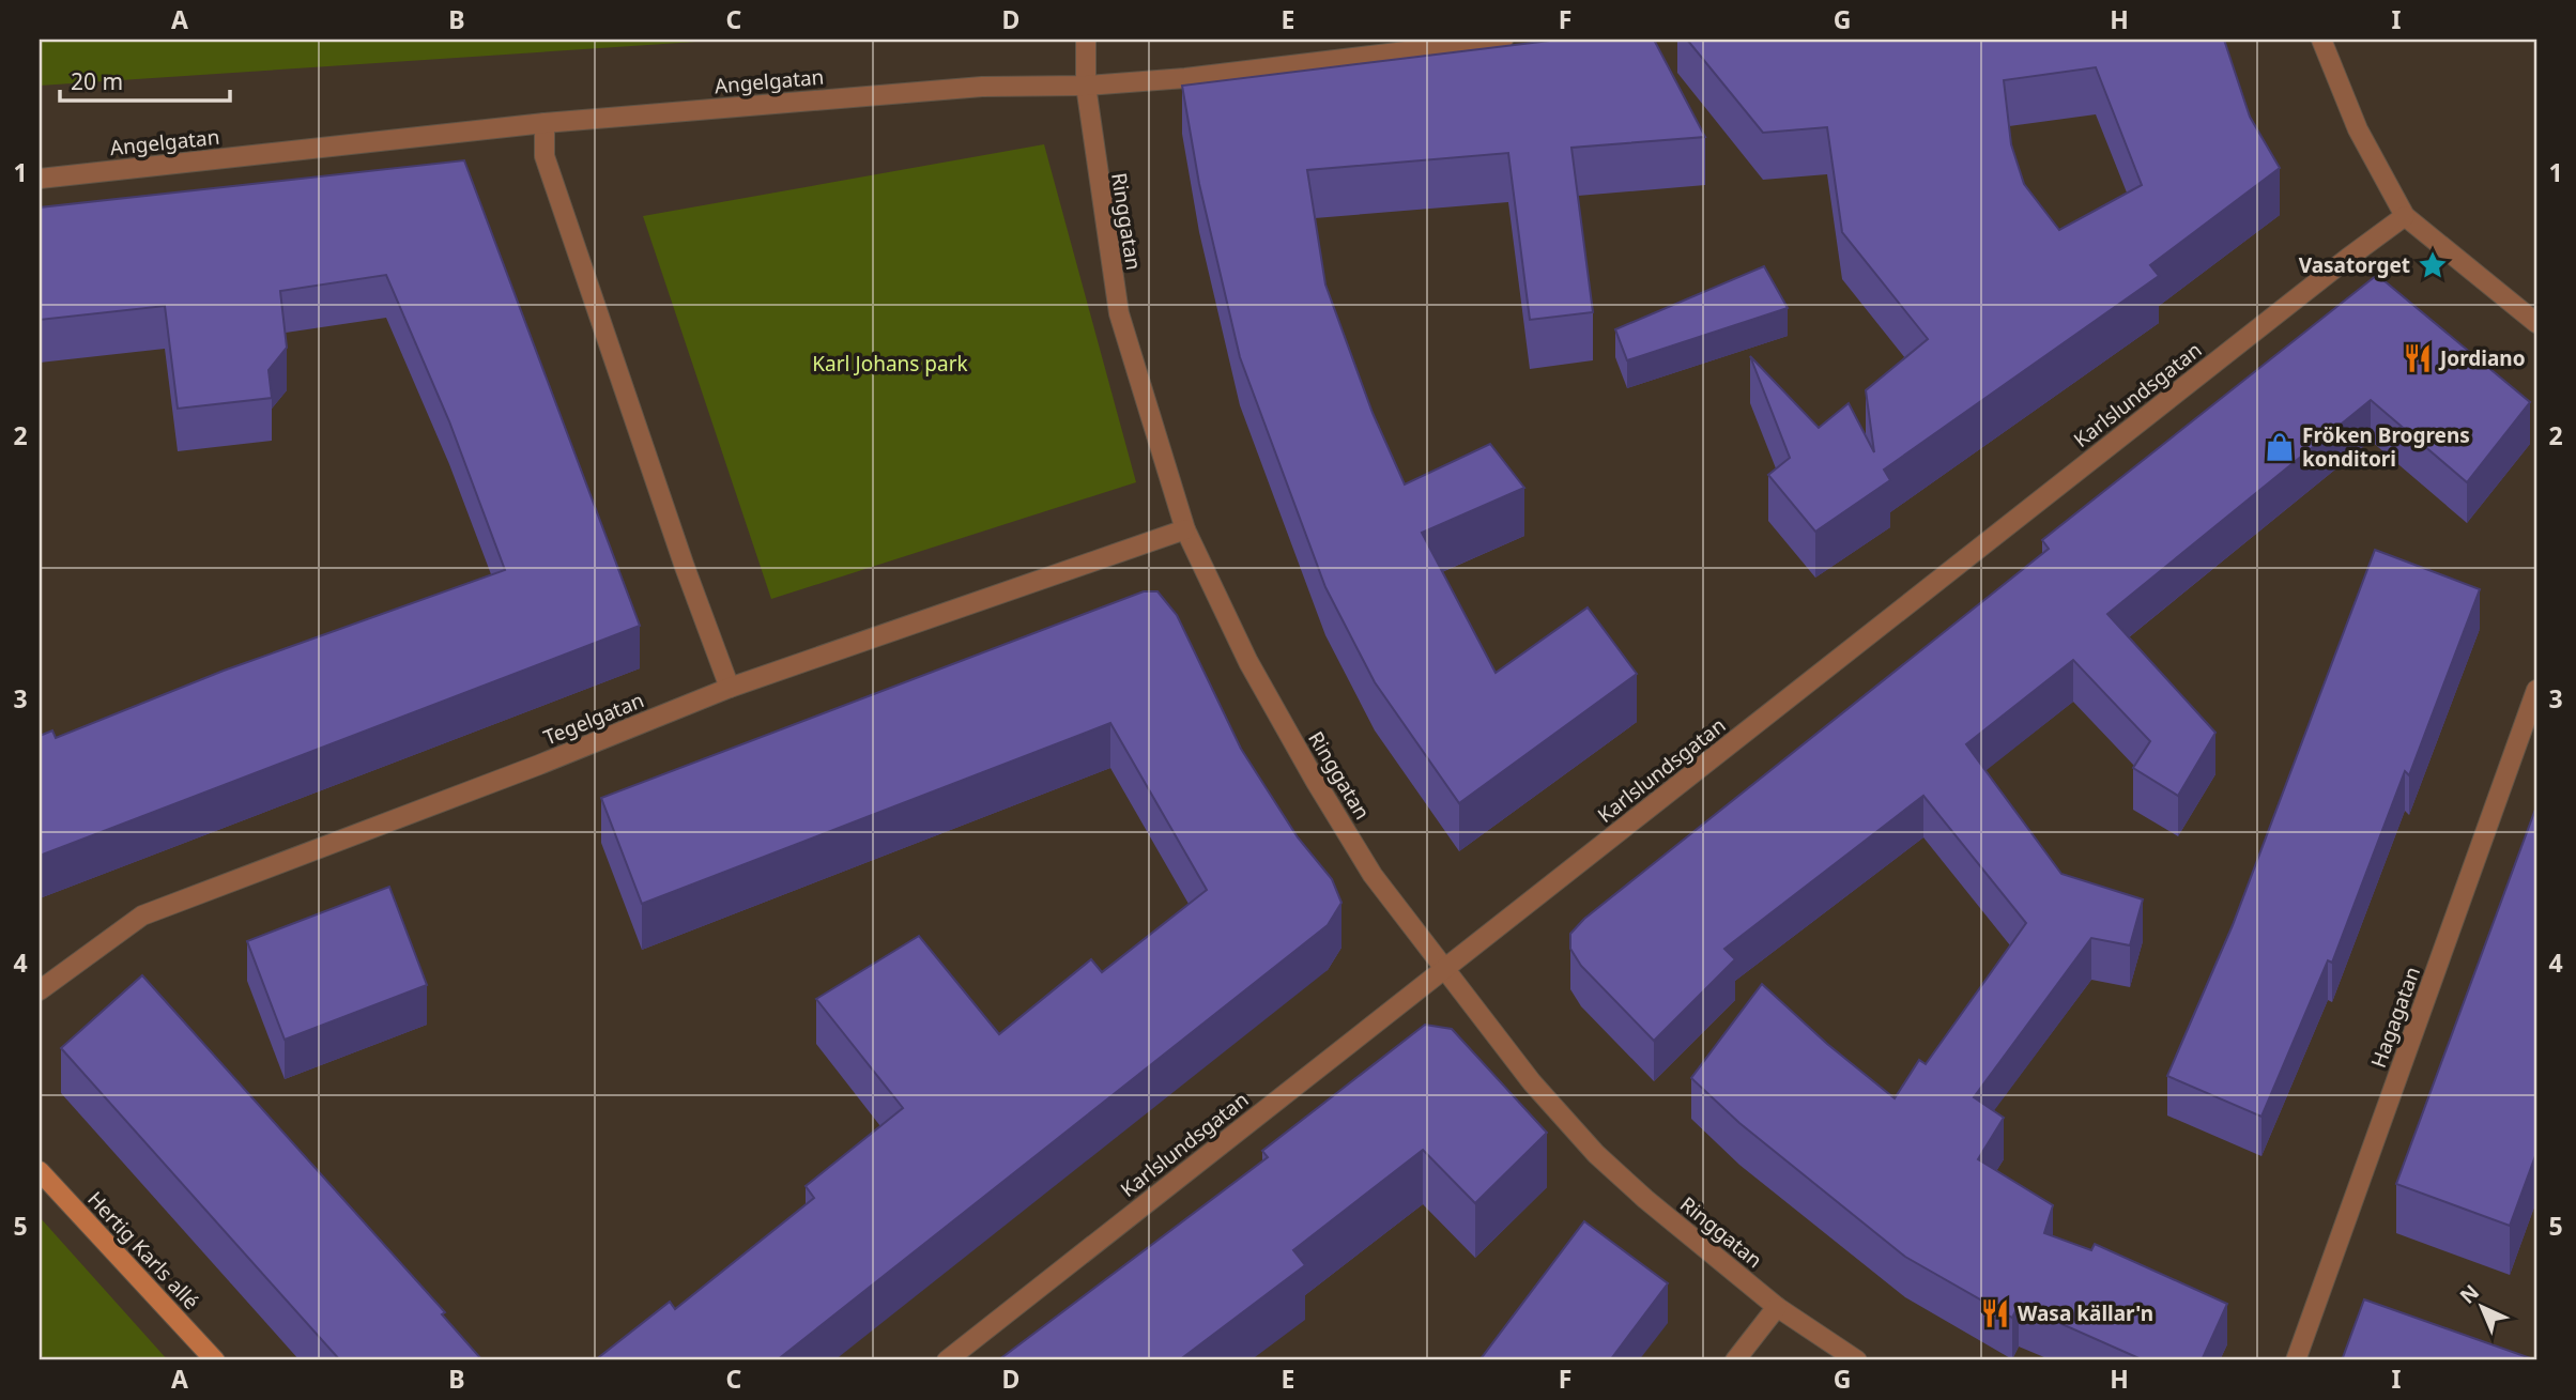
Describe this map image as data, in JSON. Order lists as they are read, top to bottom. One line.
{"streets":{"main road":["Hertig Karls allé"],"street":["Angelgatan","Ringgatan","Karlslundsgatan","Tegelgatan","Hagagatan"]},"crossings":[["Angelgatan","Ringgatan"],["Ringgatan","Karlslundsgatan"],["Ringgatan","Tegelgatan"]],"parks":["Karl Johans park"],"places":{"place":["Vasatorget"],"restaurant":["Jordiano","Wasa källar'n"],"shop":["Fröken Brogrens konditori"]},"scale_bar":"20 m","north":"top left","grid":{"columns":["A","B","C","D","E","F","G","H","I"],"rows":["1","2","3","4","5"]}}
